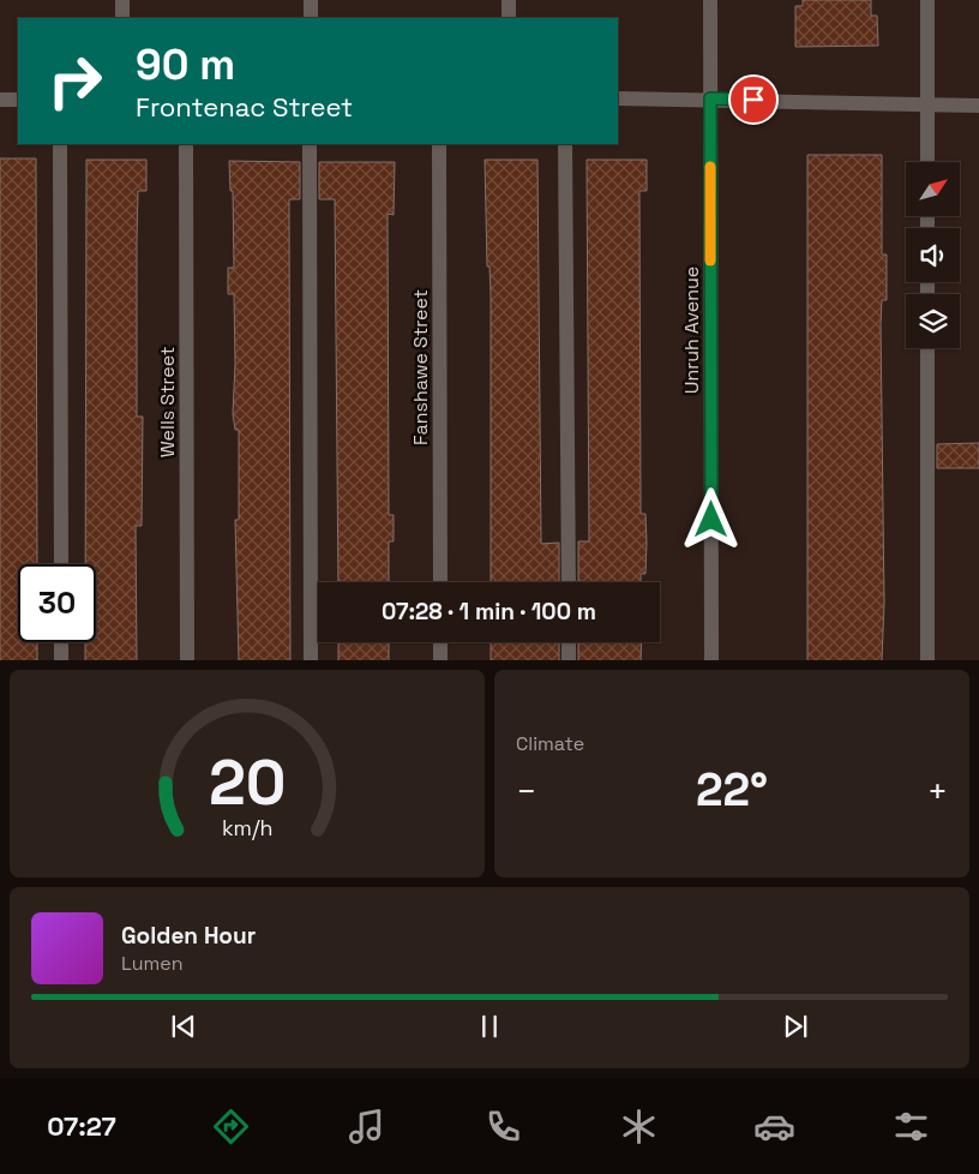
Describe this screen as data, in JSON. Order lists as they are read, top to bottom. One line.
{"streets":{"street":["Unruh Avenue","Fanshawe Street","Wells Street"]},"north":"top right","page":{"turn":["90 m","Frontenac Street"],"limit":"30","trip":"07:28 · 1 min · 100 m","tile":"Climate","heat":["−","22°","+"],"song":["Golden Hour","Lumen"],"tabs":"07:27","gauge":["20","km/h"]}}
